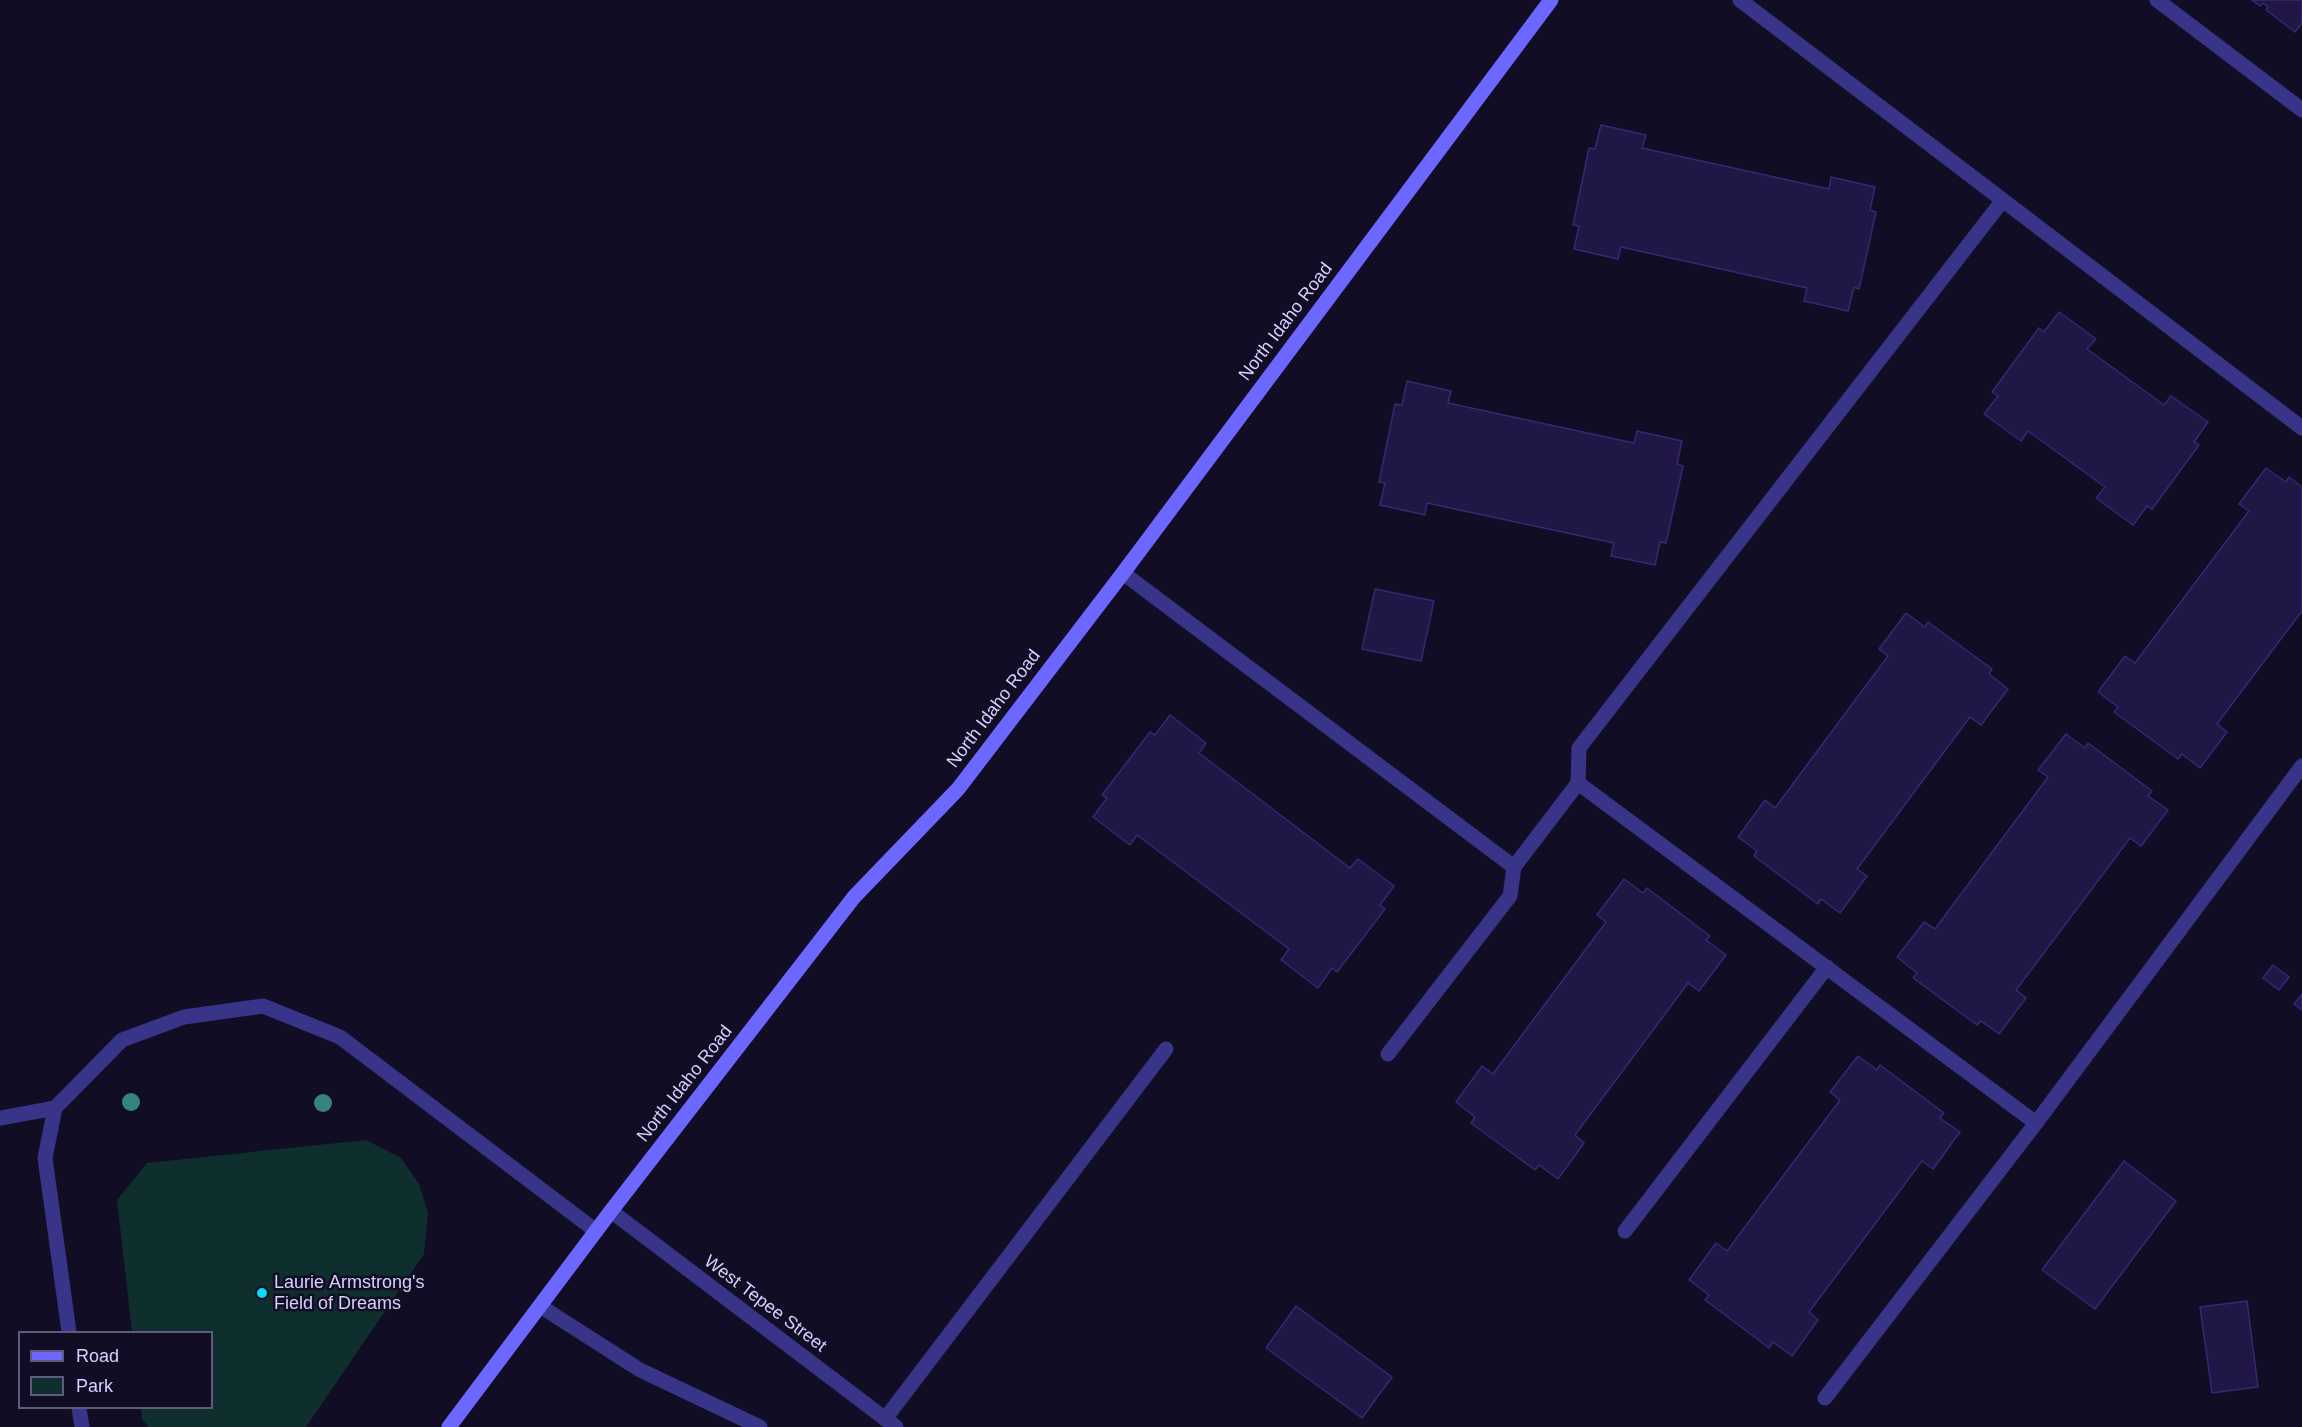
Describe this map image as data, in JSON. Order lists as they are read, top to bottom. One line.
{"streets":{"street":["North Idaho Road","West Tepee Street"]},"crossings":[["North Idaho Road","West Tepee Street"]],"places":["Laurie Armstrong's Field of Dreams"],"legend":["Road","Park"]}
